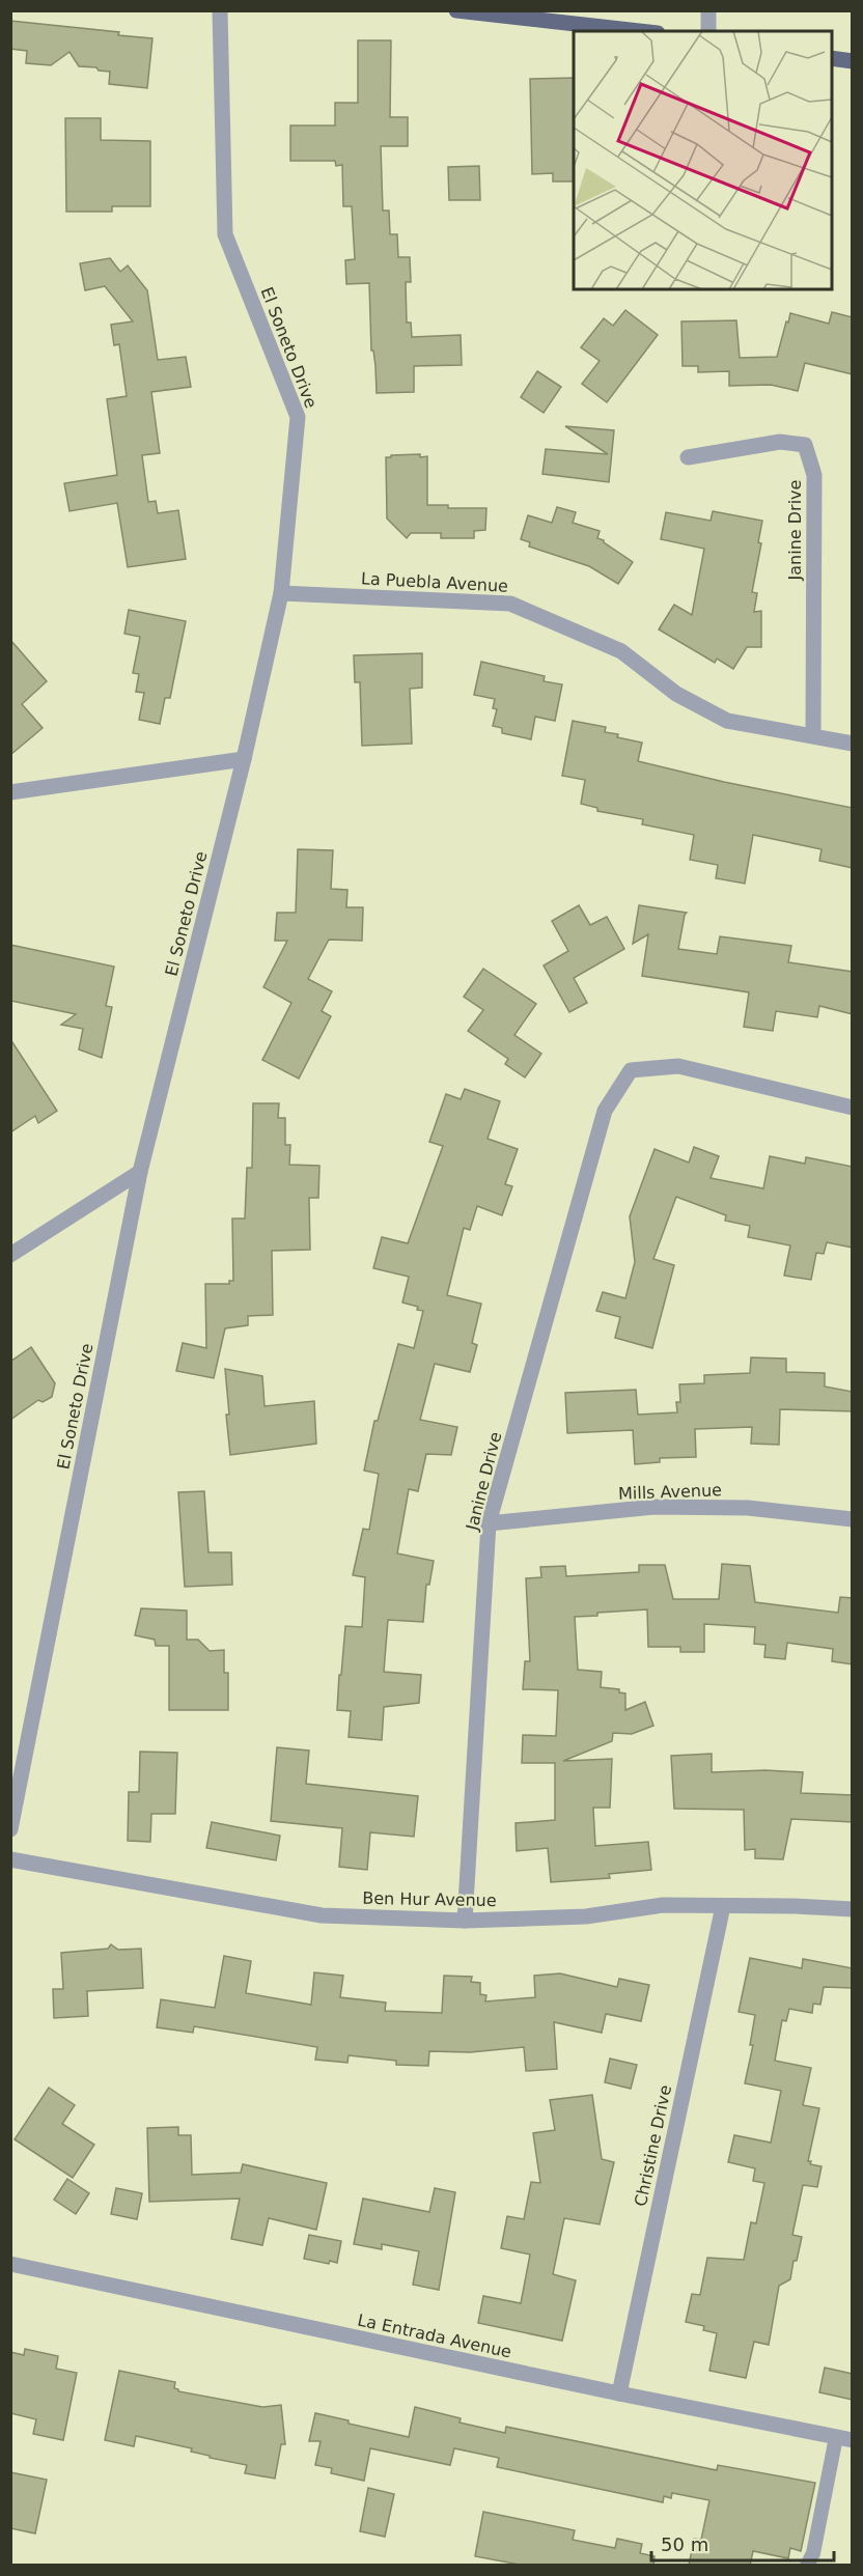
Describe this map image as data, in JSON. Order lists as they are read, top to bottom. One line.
{"streets":{"street":["El Soneto Drive","Janine Drive","La Puebla Avenue","Mills Avenue","Ben Hur Avenue","Christine Drive","La Entrada Avenue"]},"crossings":[["El Soneto Drive","La Puebla Avenue"],["Janine Drive","La Puebla Avenue"],["Janine Drive","Mills Avenue"],["Janine Drive","Ben Hur Avenue"],["Ben Hur Avenue","Christine Drive"],["Christine Drive","La Entrada Avenue"]],"scale_bar":"50 m"}
